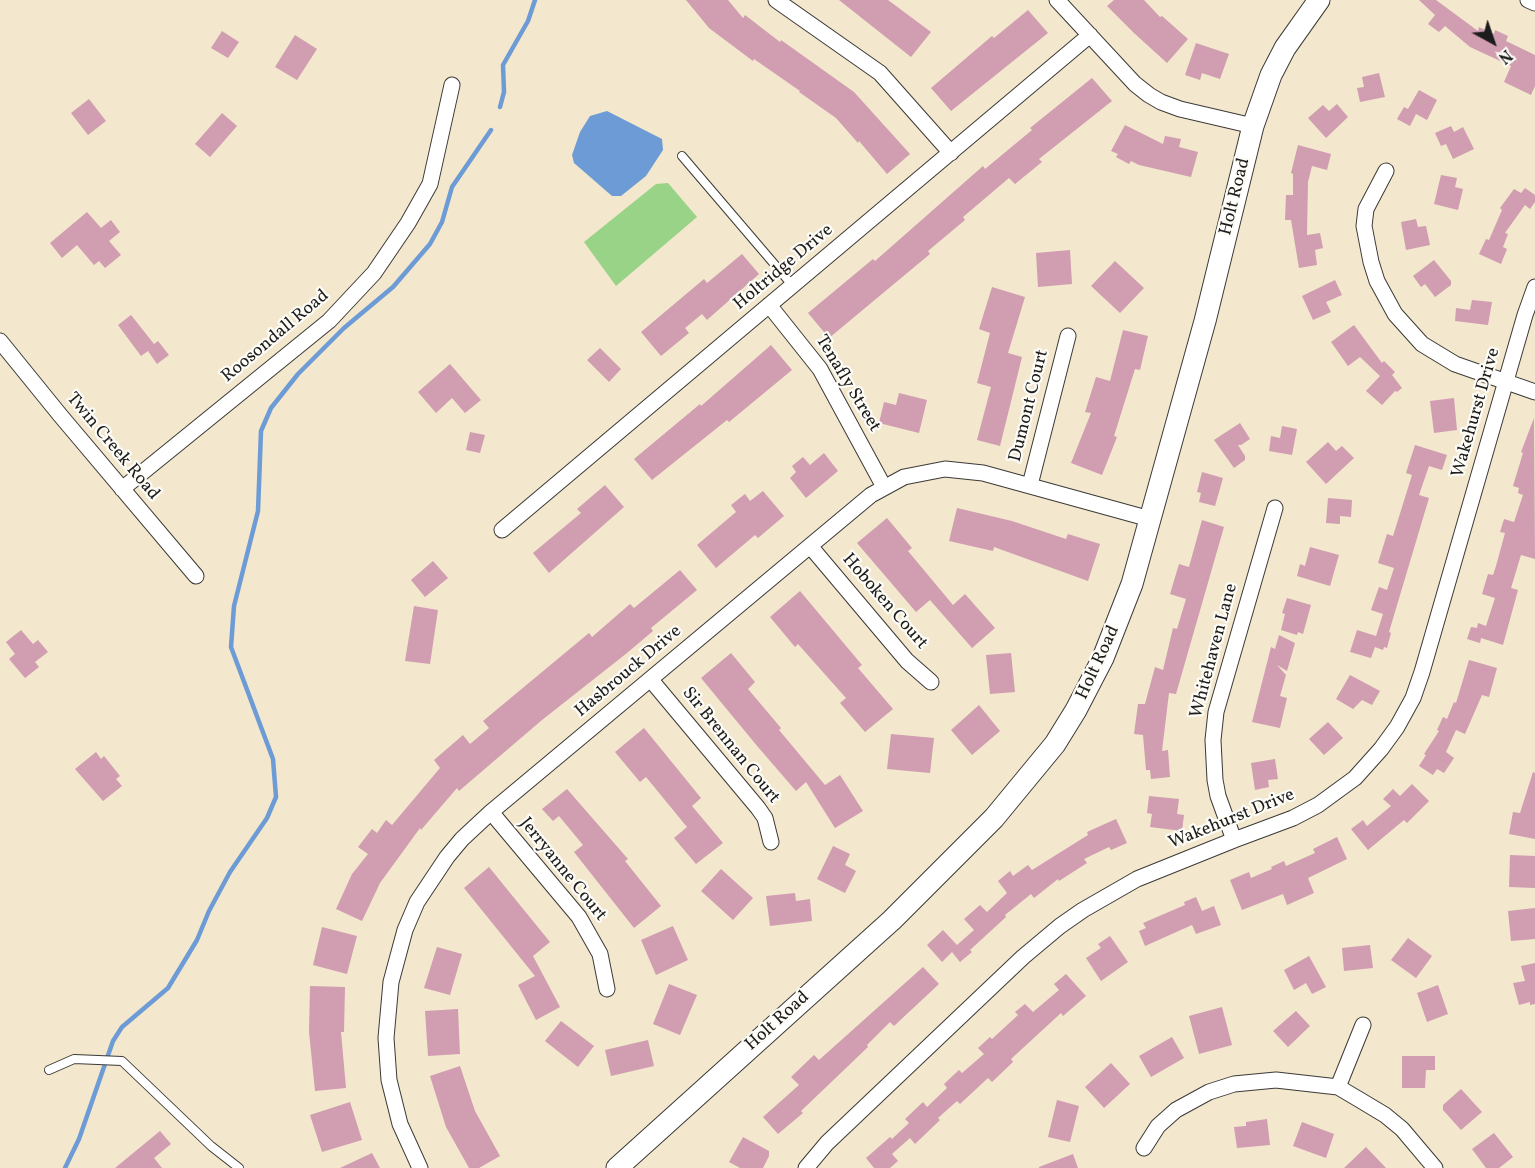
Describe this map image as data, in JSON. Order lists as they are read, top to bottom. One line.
{"streets":{"street":["Holt Road","Holtridge Drive","Roosondall Road","Tenafly Street","Dumont Court","Wakehurst Drive","Twin Creek Road","Hoboken Court","Whitehaven Lane","Hasbrouck Drive","Sir Brennan Court","Jerryanne Court"]},"crossings":[["Holt Road","Hasbrouck Drive"],["Holtridge Drive","Tenafly Street"],["Roosondall Road","Twin Creek Road"],["Tenafly Street","Hasbrouck Drive"],["Dumont Court","Hasbrouck Drive"],["Wakehurst Drive","Whitehaven Lane"],["Hoboken Court","Hasbrouck Drive"],["Hasbrouck Drive","Sir Brennan Court"],["Hasbrouck Drive","Jerryanne Court"]],"north":"bottom right"}
